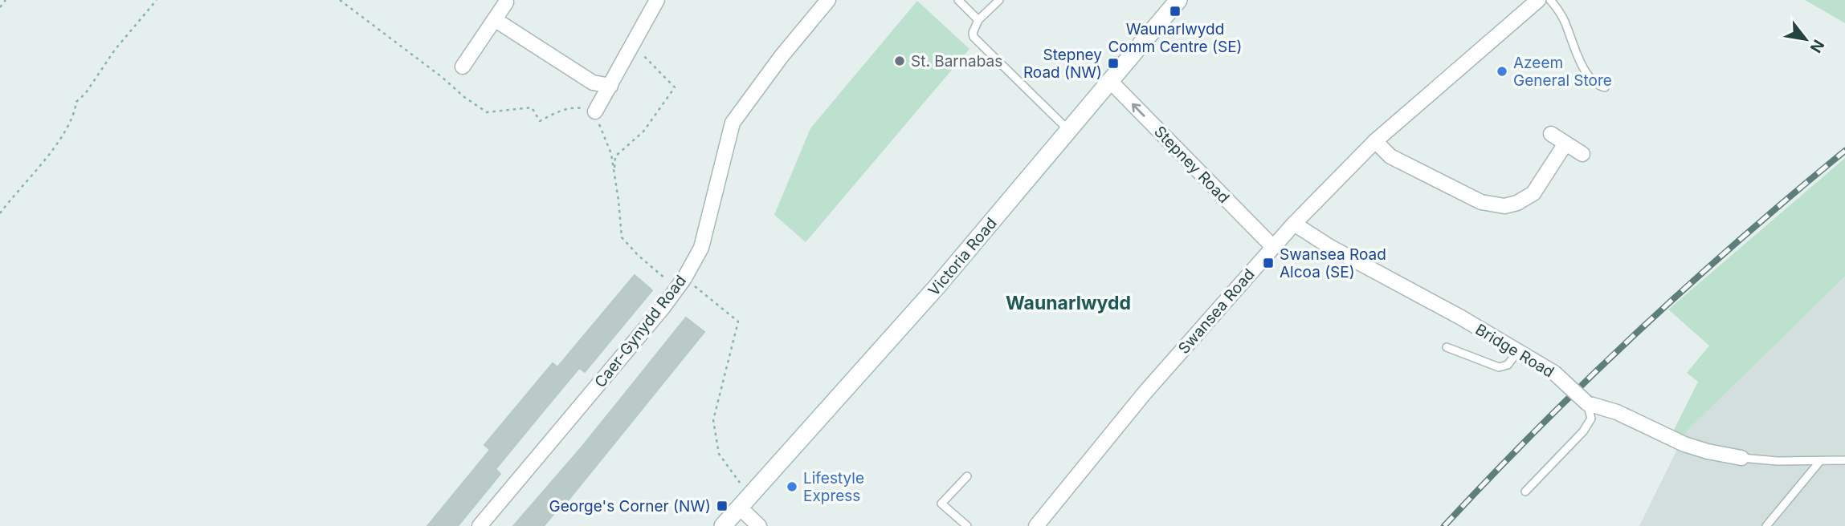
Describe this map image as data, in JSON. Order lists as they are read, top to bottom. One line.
{"streets":{"main road":["Victoria Road"],"street":["Stepney Road","Swansea Road","Caer-Gynydd Road","Bridge Road"]},"crossings":[["Stepney Road","Victoria Road"],["Stepney Road","Swansea Road"],["Swansea Road","Bridge Road"]],"one_way":["Stepney Road"],"districts":["Waunarlwydd"],"places":{"transit":["Waunarlwydd Comm Centre (SE)","Stepney Road (NW)","Swansea Road Alcoa (SE)","George's Corner (NW)"],"other":["St. Barnabas","Azeem General Store","Lifestyle Express"]},"north":"bottom right"}
